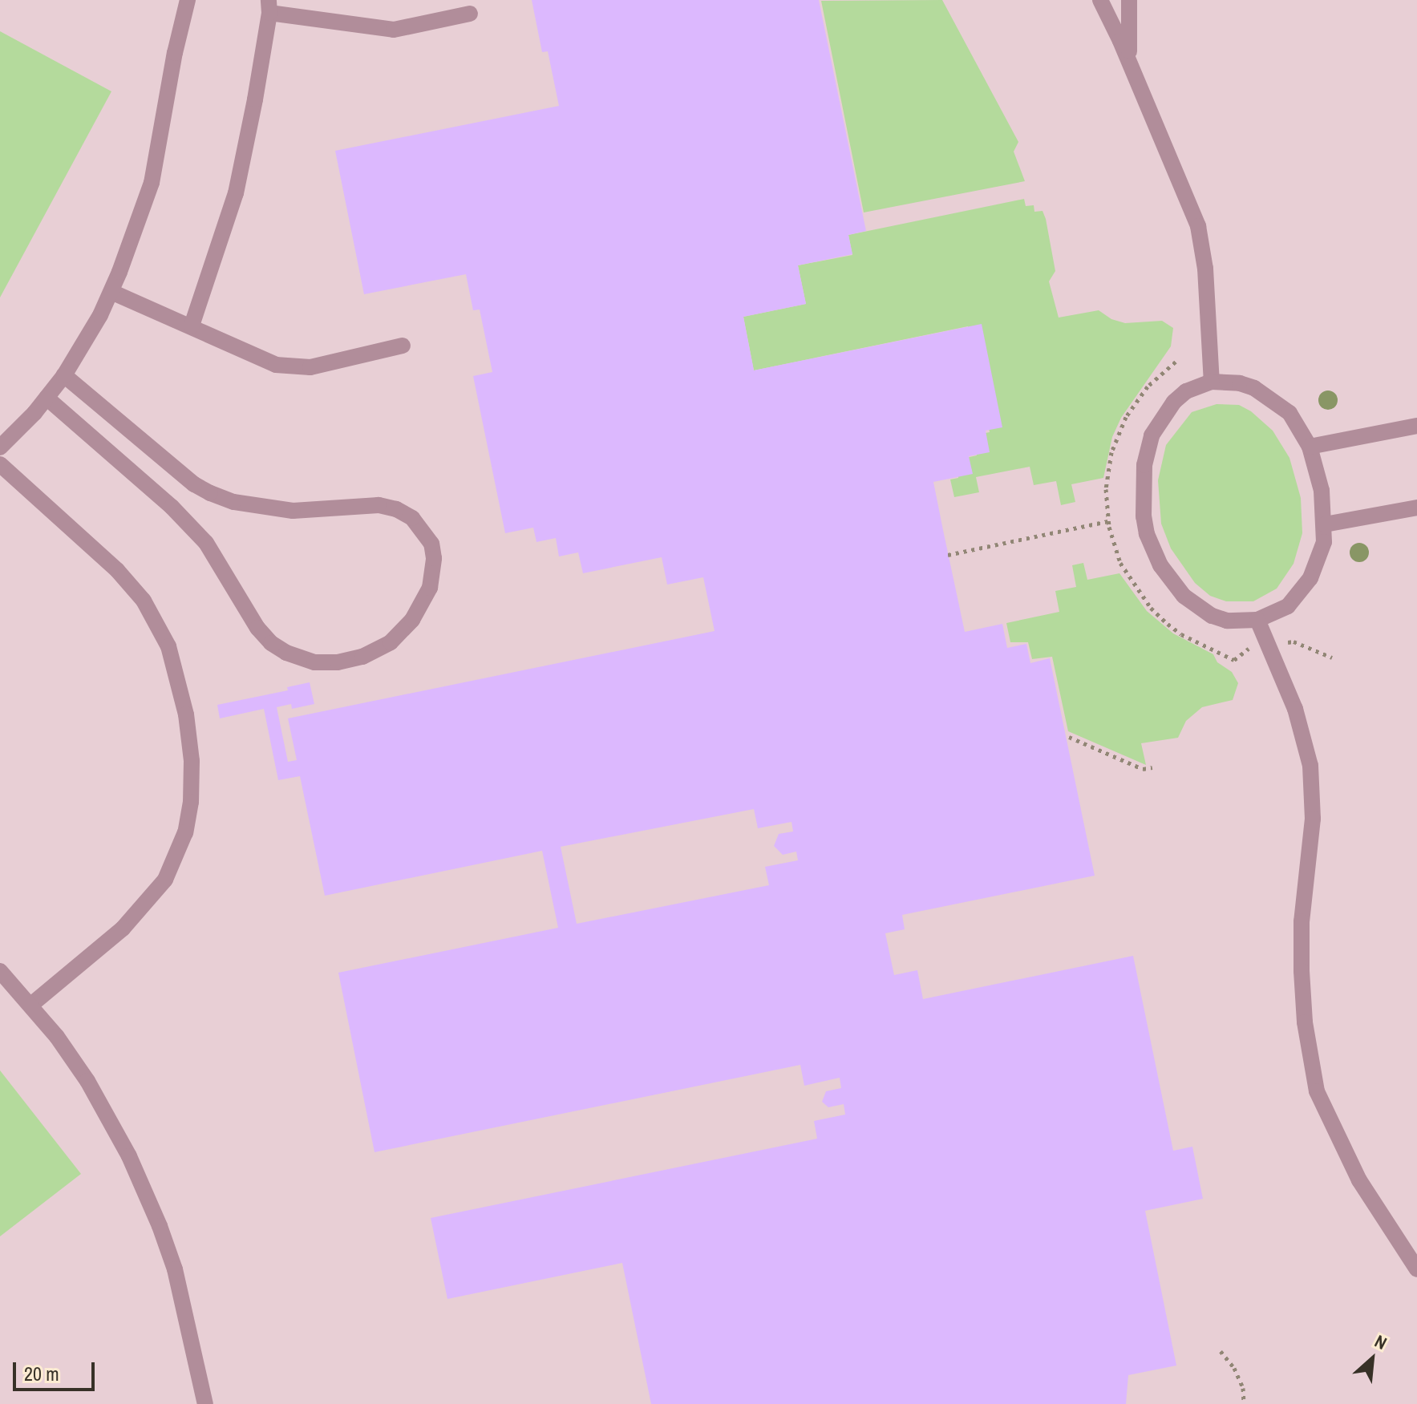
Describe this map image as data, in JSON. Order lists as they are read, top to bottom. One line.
{"scale_bar":"20 m","north":"top right"}
